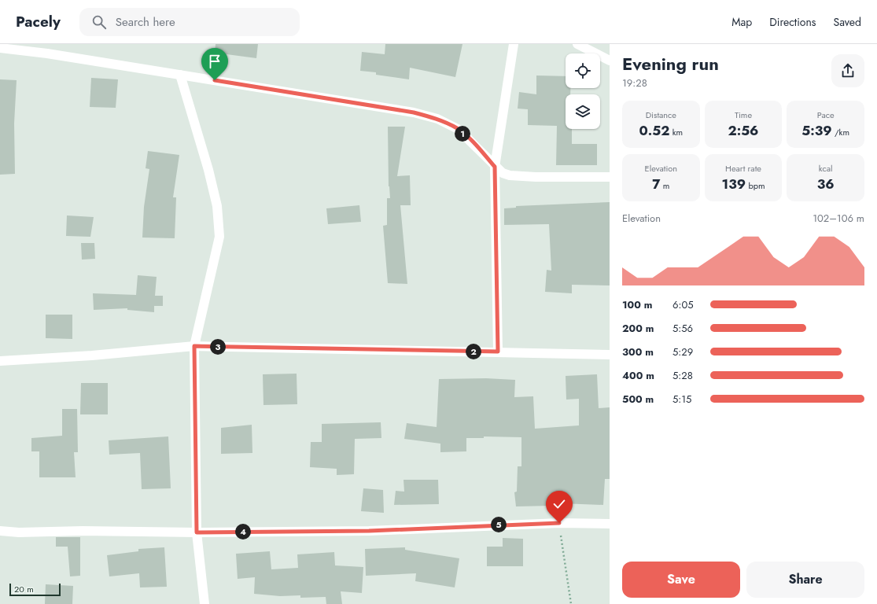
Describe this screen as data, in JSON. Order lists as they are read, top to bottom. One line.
{"scale_bar":"20 m","page":{"header":"Pacely","search":"Search here","nav":["Map","Directions","Saved"],"heading":["Evening run","19:28"],"stats":[["Distance","0.52 km"],["Time","2:56"],["Pace","5:39 /km"],["Elevation","7 m"],["Heart rate","139 bpm"],["kcal","36"]],"pins":["1","3","2","5","4"],"chart":["Elevation","102–106 m"],"list":[{"name":"100 m","note":"6:05"},{"name":"200 m","note":"5:56"},{"name":"300 m","note":"5:29"},{"name":"400 m","note":"5:28"},{"name":"500 m","note":"5:15"}],"buttons":["Save","Share"],"scale":"20 m"}}
